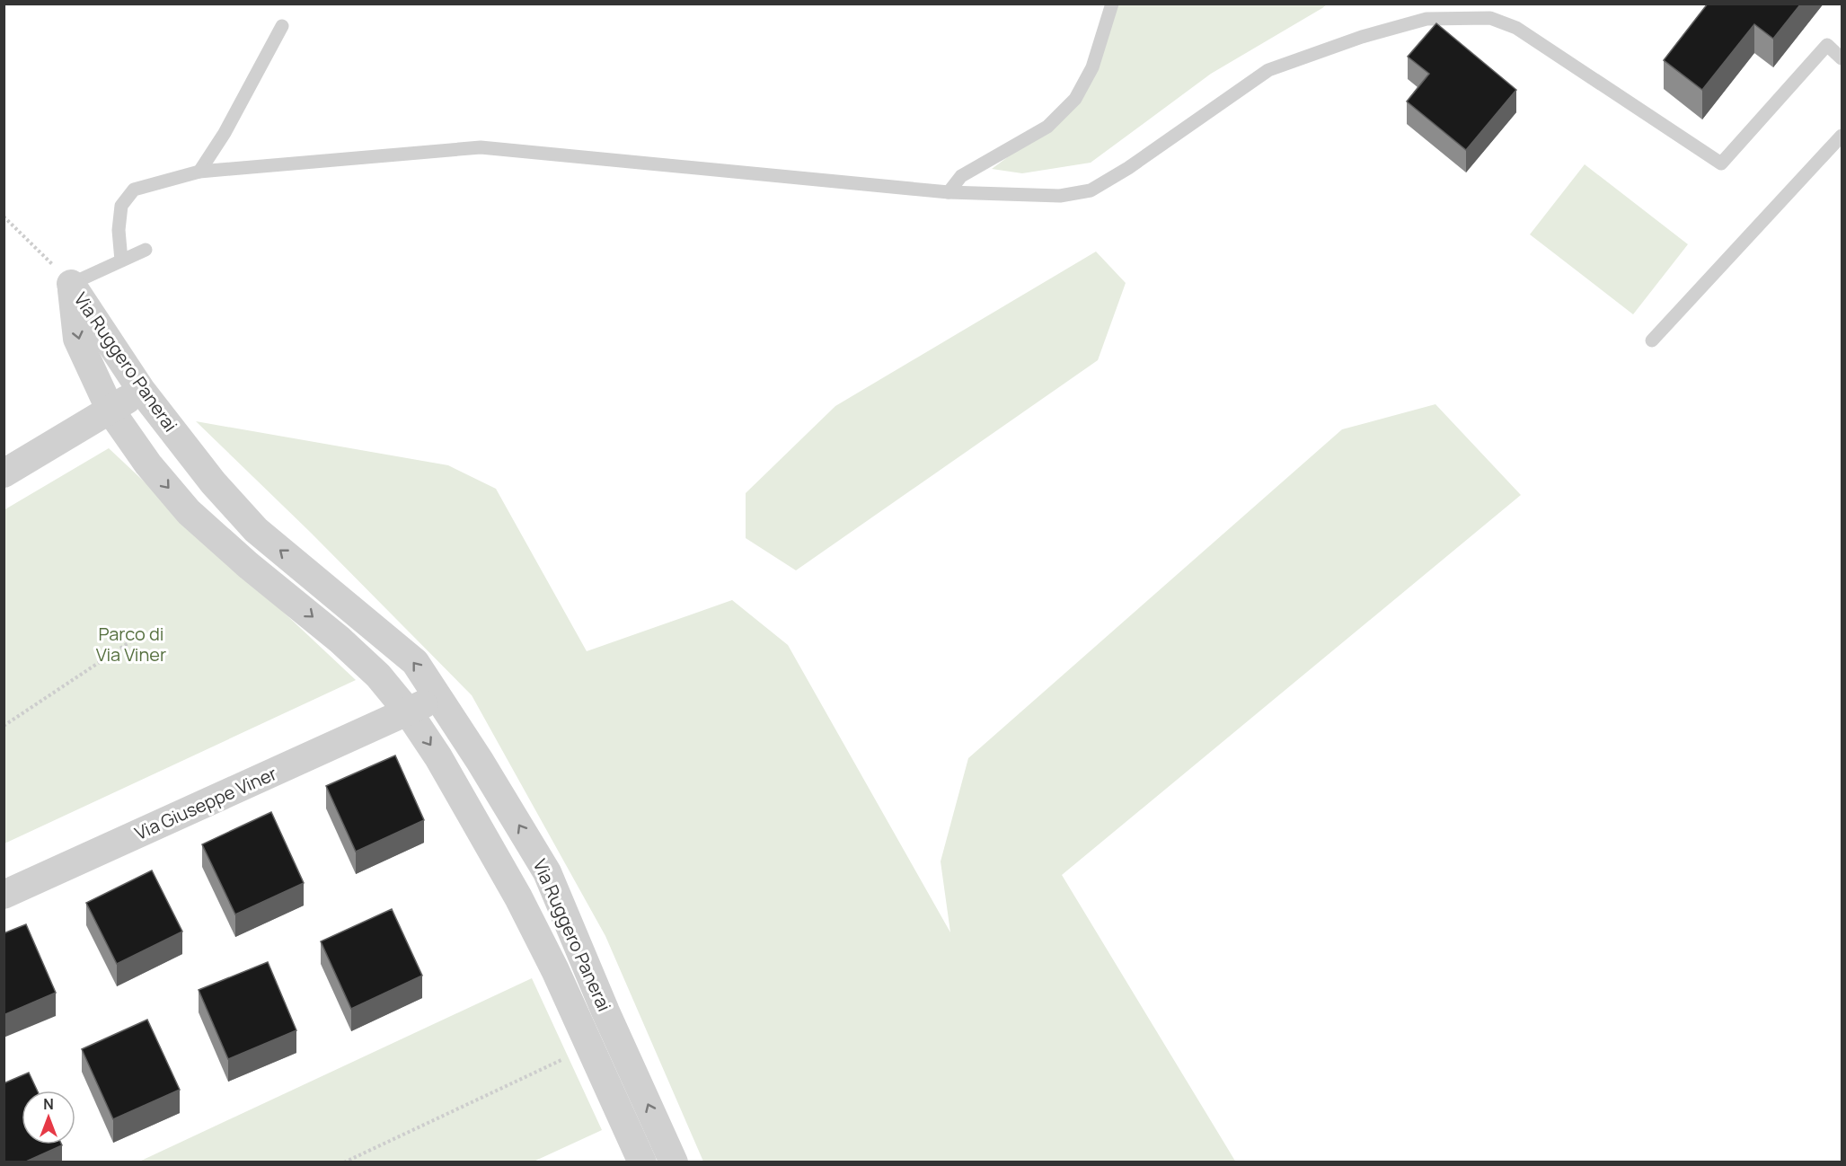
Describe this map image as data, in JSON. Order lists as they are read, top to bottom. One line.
{"streets":{"street":["Via Ruggero Panerai","Via Giuseppe Viner"]},"crossings":[["Via Ruggero Panerai","Via Giuseppe Viner"]],"parks":["Parco di Via Viner"],"north":"top"}
